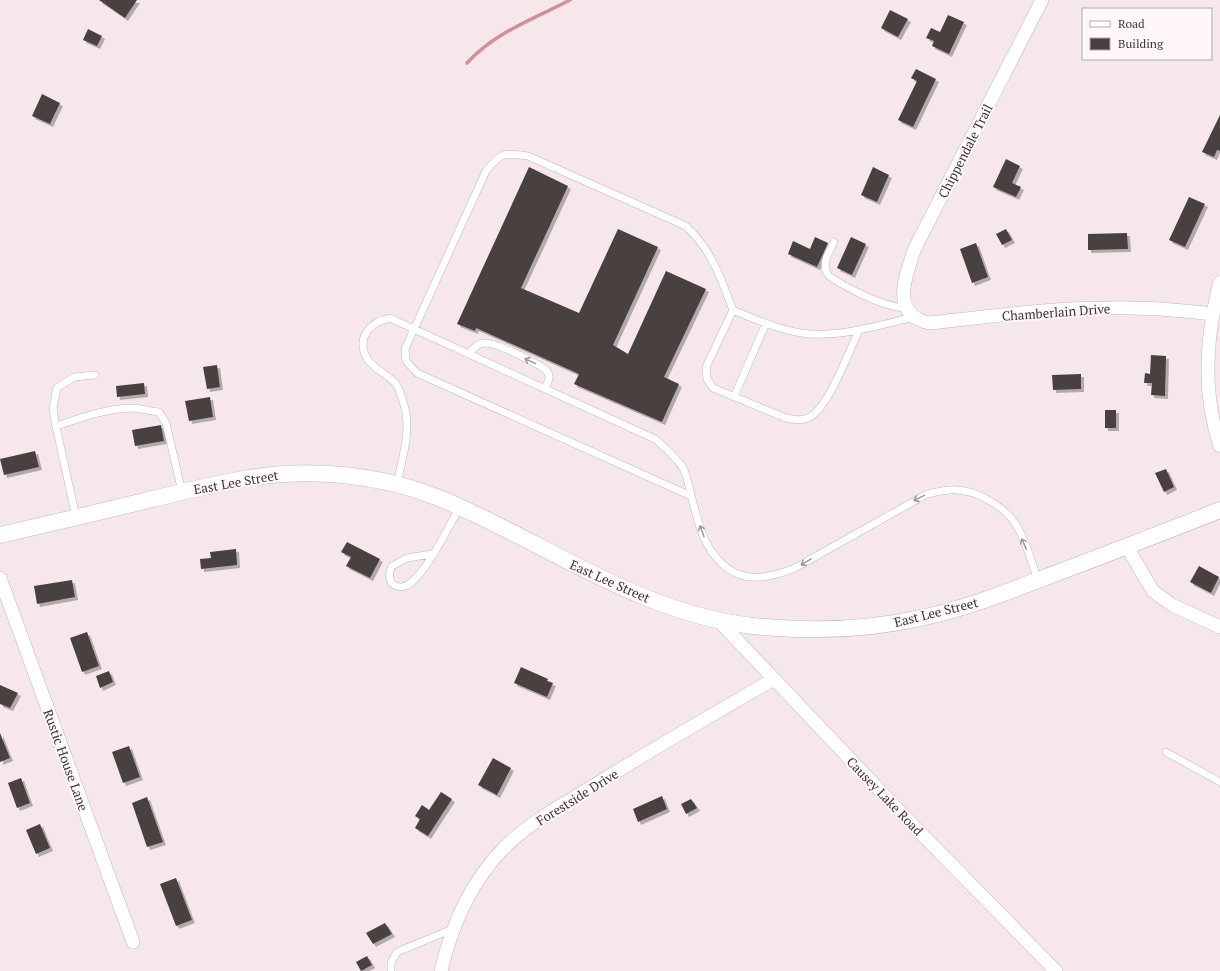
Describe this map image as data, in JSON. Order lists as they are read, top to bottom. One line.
{"streets":{"street":["Chippendale Trail","Chamberlain Drive","East Lee Street","Rustic House Lane","Causey Lake Road","Forestside Drive"]},"crossings":[["Chippendale Trail","Chamberlain Drive"],["East Lee Street","Causey Lake Road"],["Causey Lake Road","Forestside Drive"]],"legend":["Road","Building"]}
